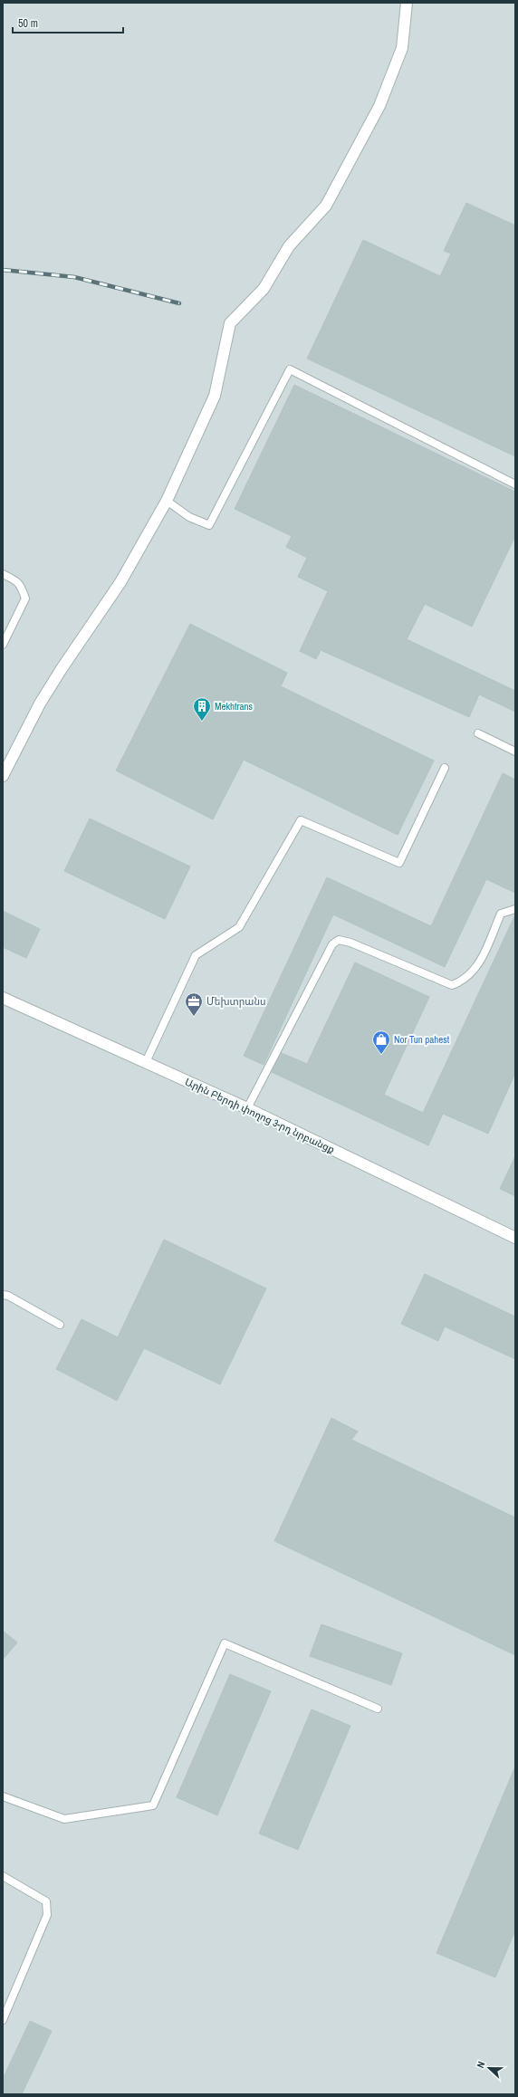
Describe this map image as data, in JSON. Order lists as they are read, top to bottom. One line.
{"streets":{"street":["Արին Բերդի փողոց 3-րդ նրբանցք"]},"places":{"building":["Mekhtrans"],"office":["Մեխտրանս"],"shop":["Nor Tun pahest"]},"scale_bar":"50 m","north":"left"}
